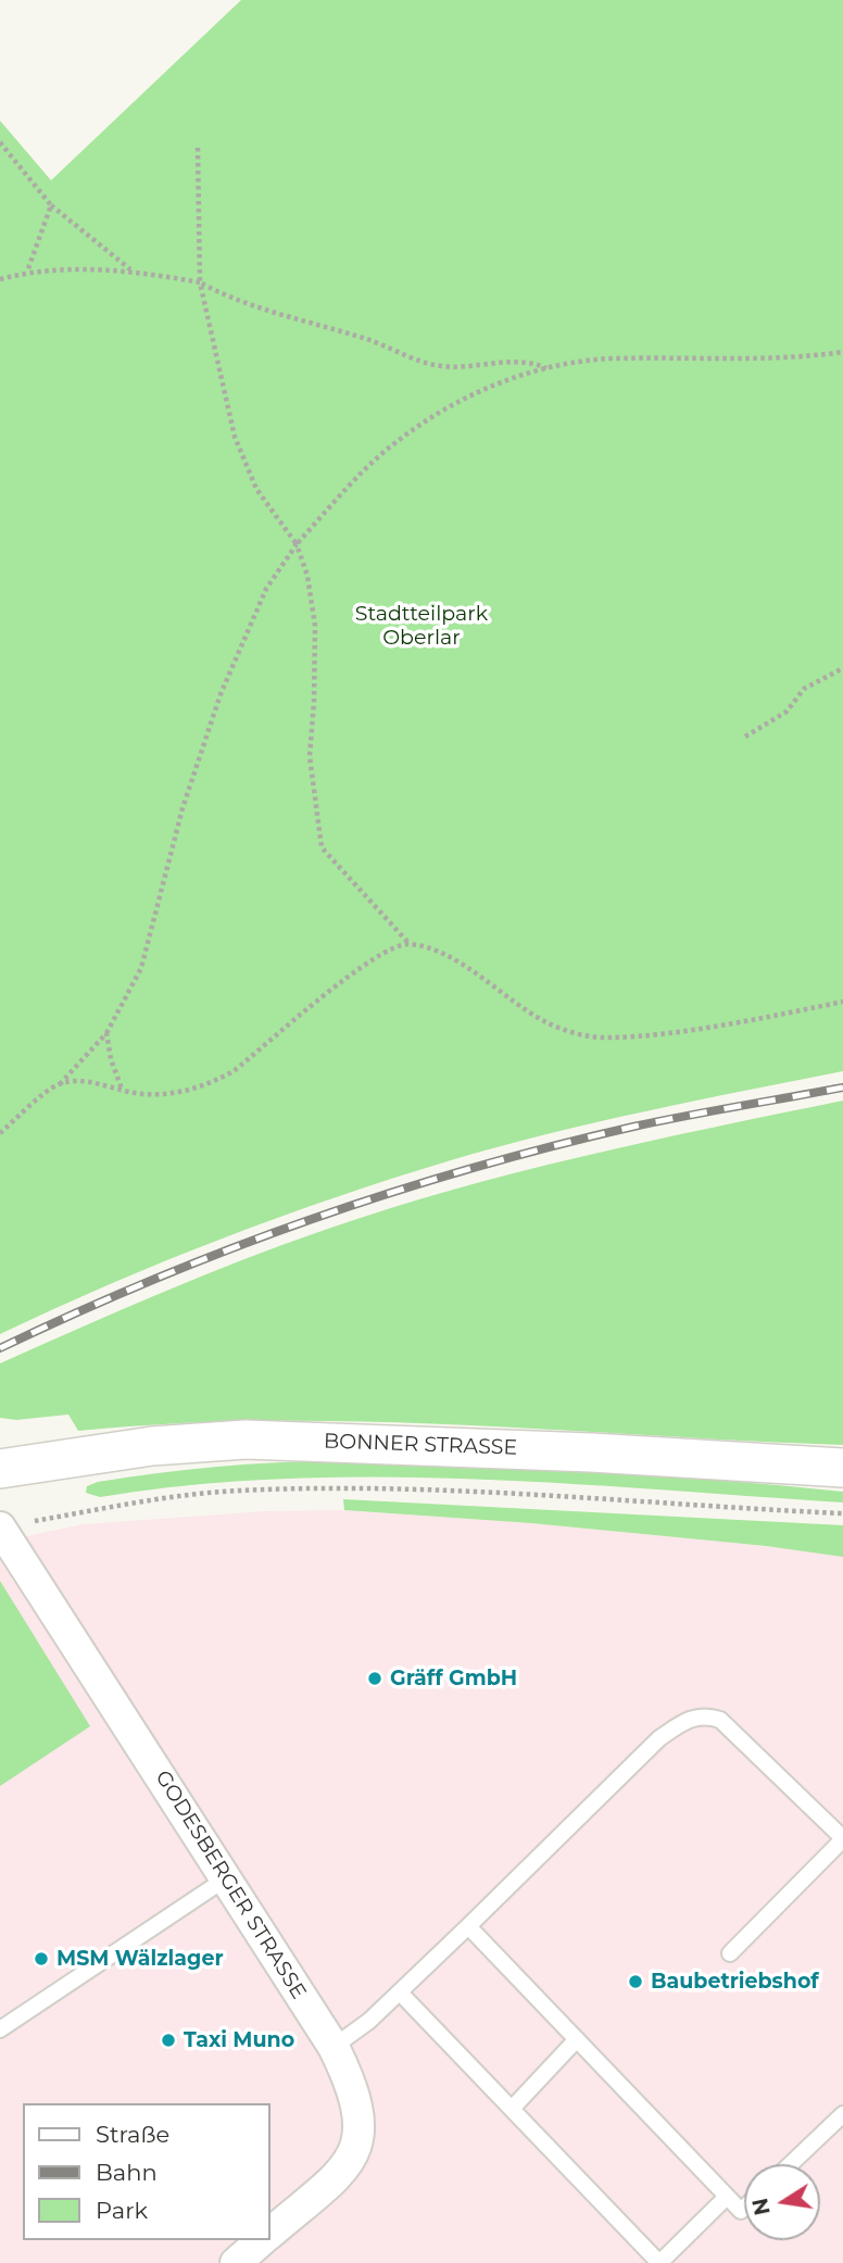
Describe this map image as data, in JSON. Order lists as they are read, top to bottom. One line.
{"streets":{"street":["BONNER STRASSE","GODESBERGER STRASSE"]},"parks":["Stadtteilpark Oberlar"],"places":["Gräff GmbH","MSM Wälzlager","Baubetriebshof","Taxi Muno"],"legend":["Straße","Bahn","Park"],"north":"left"}
